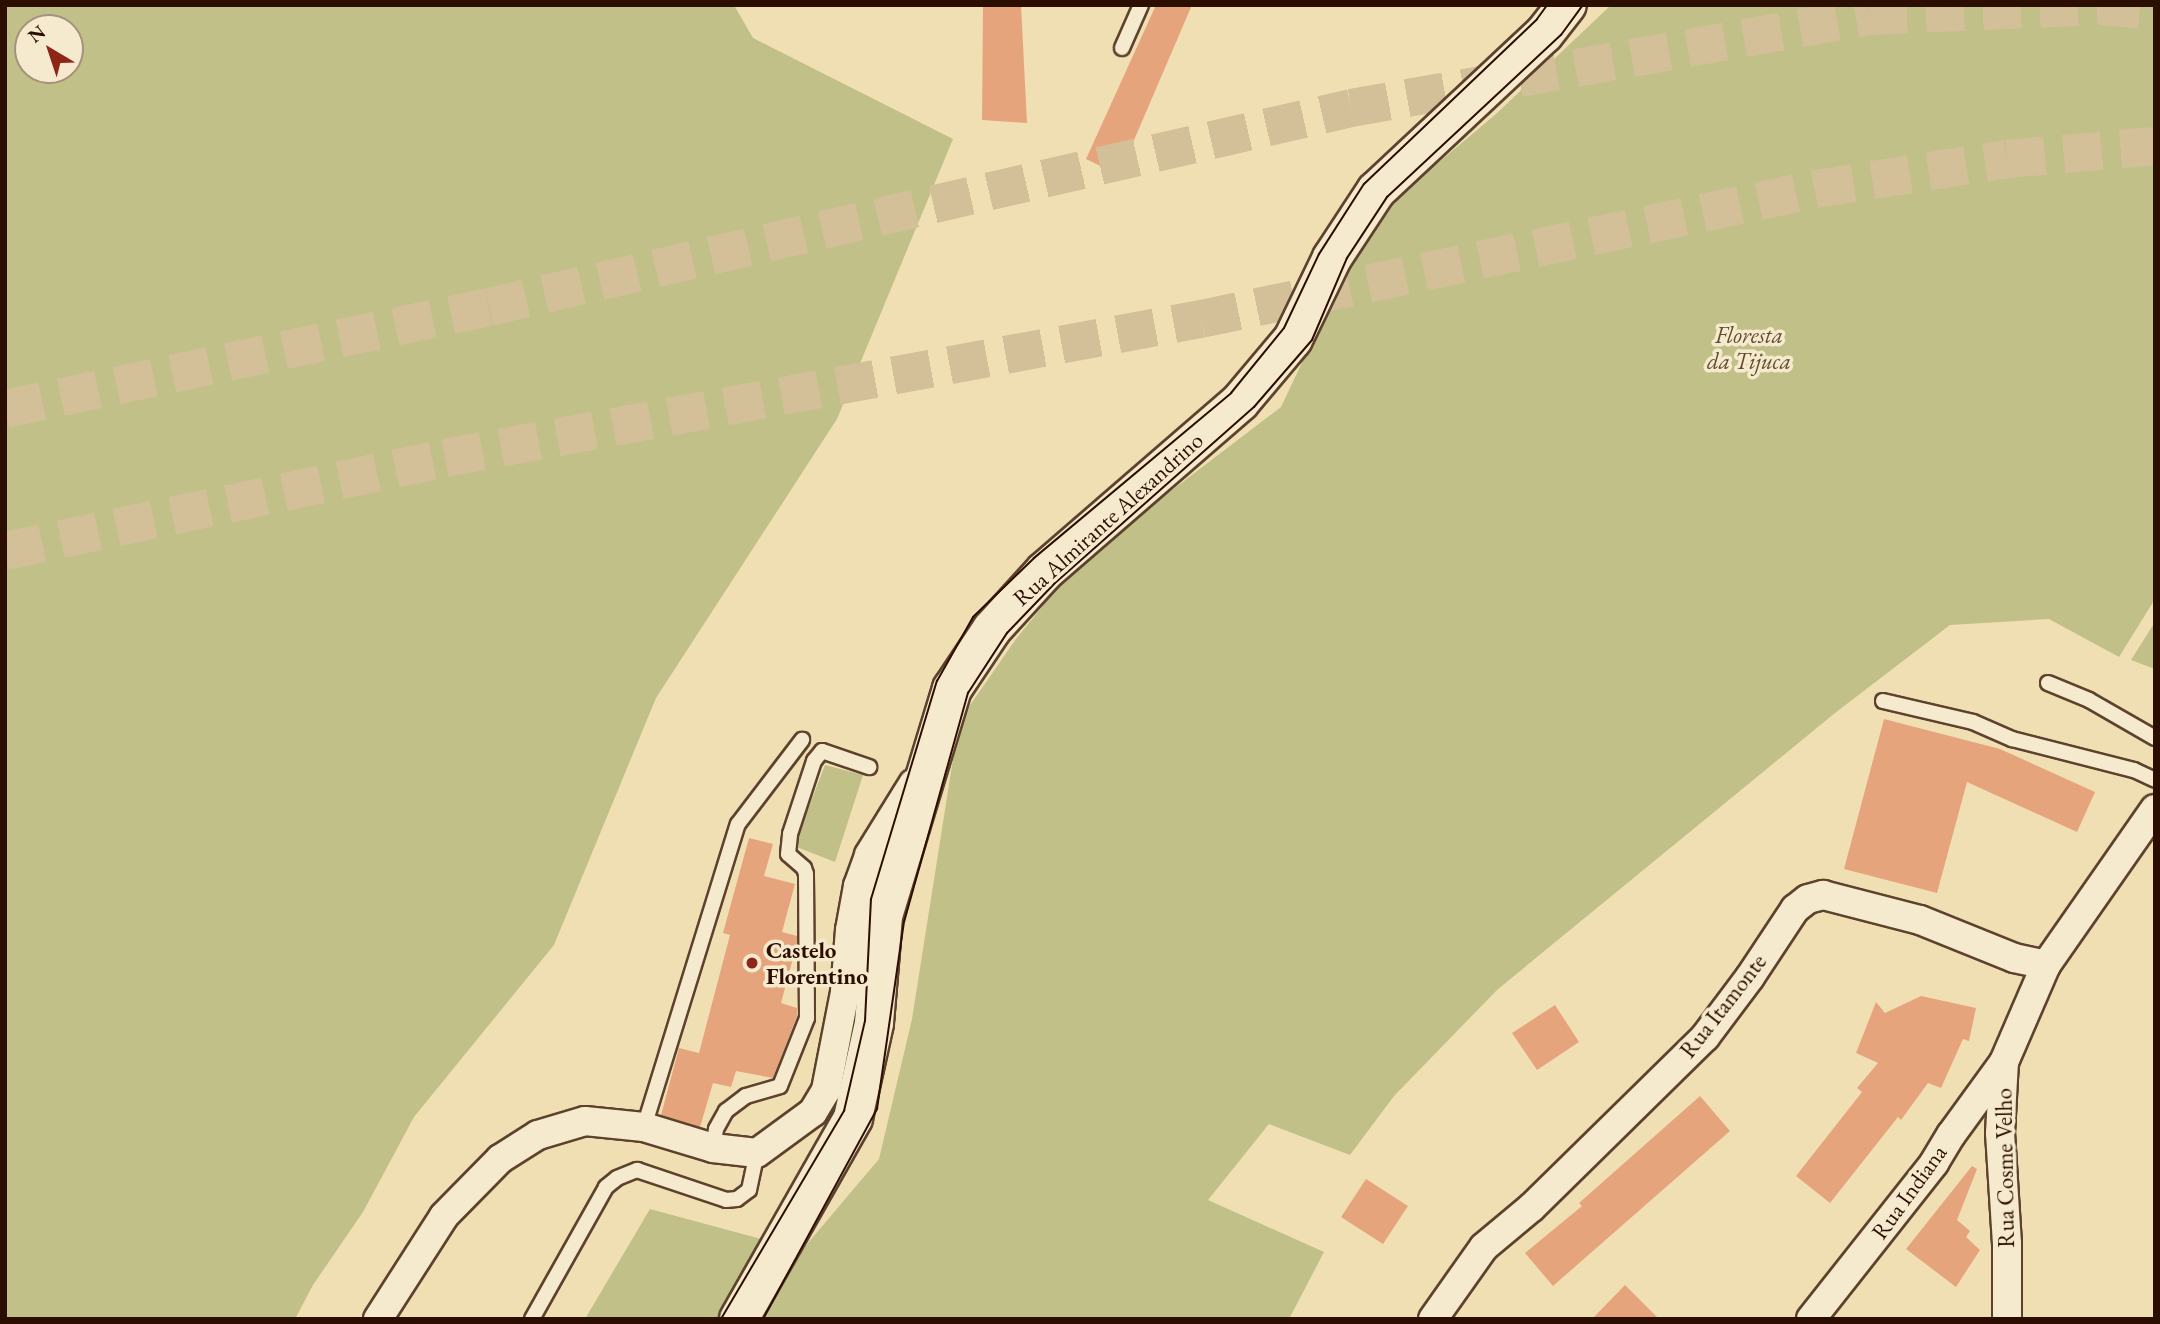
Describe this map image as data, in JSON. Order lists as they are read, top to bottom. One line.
{"streets":{"street":["Rua Almirante Alexandrino","Rua Itamonte","Rua Cosme Velho","Rua Indiana"]},"crossings":[["Rua Itamonte","Rua Cosme Velho"],["Rua Cosme Velho","Rua Indiana"]],"parks":["Floresta da Tijuca"],"places":["Castelo Florentino"],"north":"top left"}
